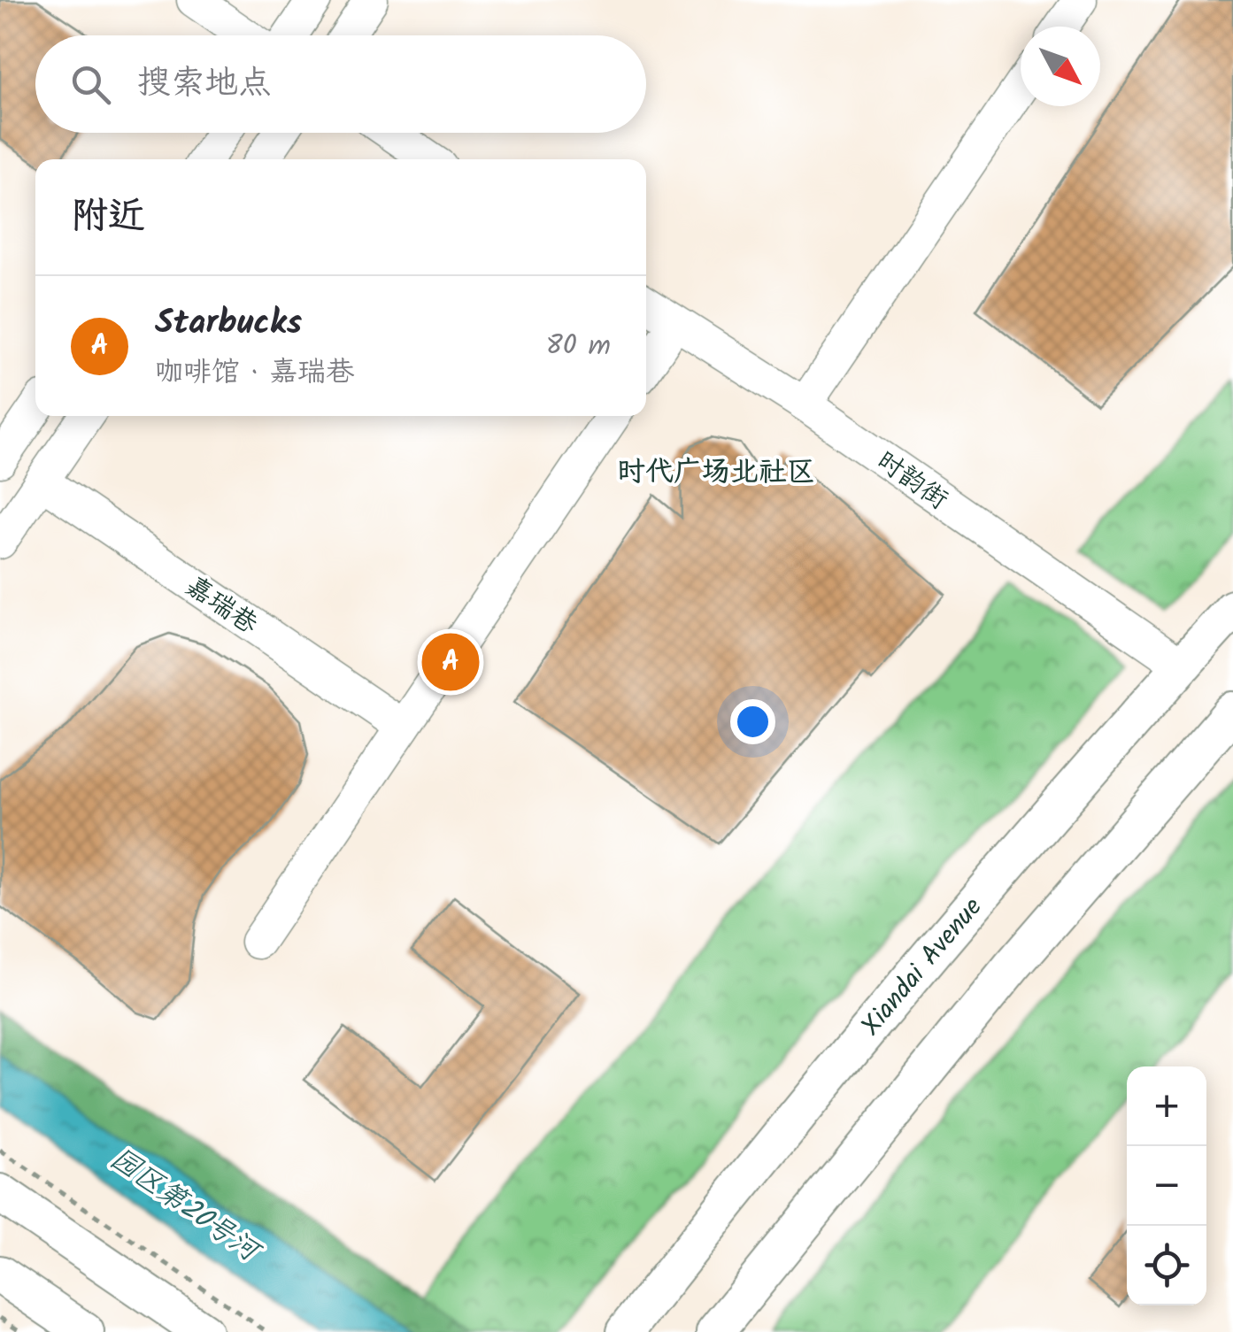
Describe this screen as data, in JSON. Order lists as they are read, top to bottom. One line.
{"streets":{"main road":["Xiandai Avenue"],"street":["时韵街","嘉瑞巷"]},"crossings":[["时韵街","Xiandai Avenue"]],"districts":["时代广场北社区"],"water":["园区第20号河"],"north":"bottom right","page":{"search":"搜索地点","heading":"附近","list":[{"mark":"A","name":"Starbucks","note":"咖啡馆 · 嘉瑞巷","value":"80 m"}],"pins":"A","map_buttons":["+","−"]}}
